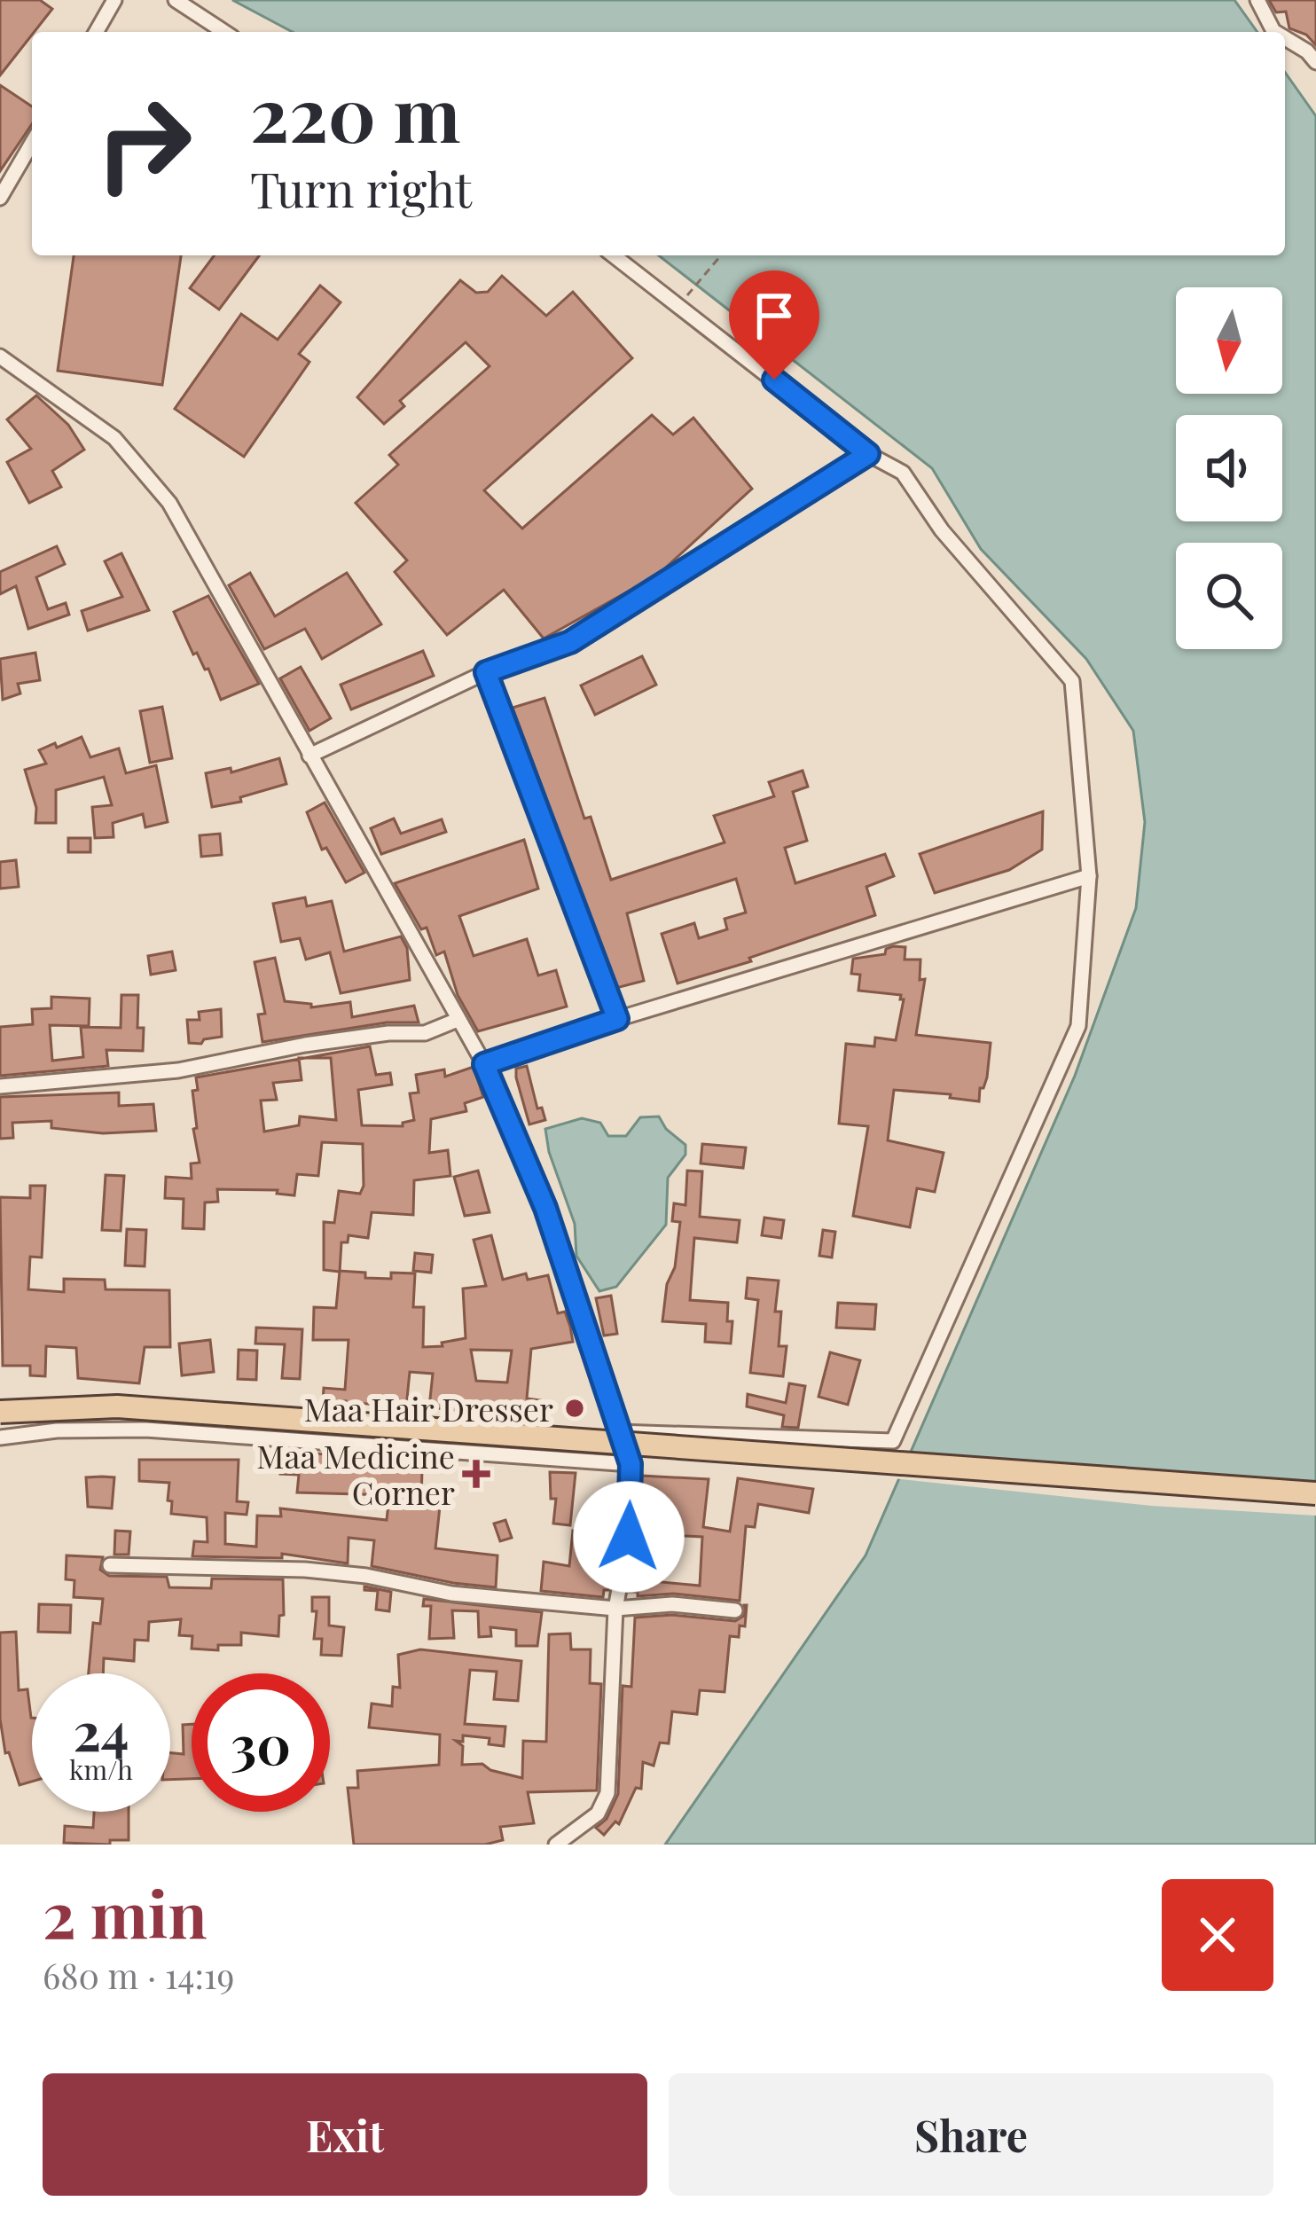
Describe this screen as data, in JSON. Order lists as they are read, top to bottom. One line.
{"places":{"other":["Maa Hair Dresser"],"health":["Maa Medicine Corner"]},"north":"bottom","page":{"turn":["220 m","Turn right"],"speed":"24 km/h","limit":"30","heading":["2 min","680 m · 14:19"],"buttons":["Exit","Share"]}}
